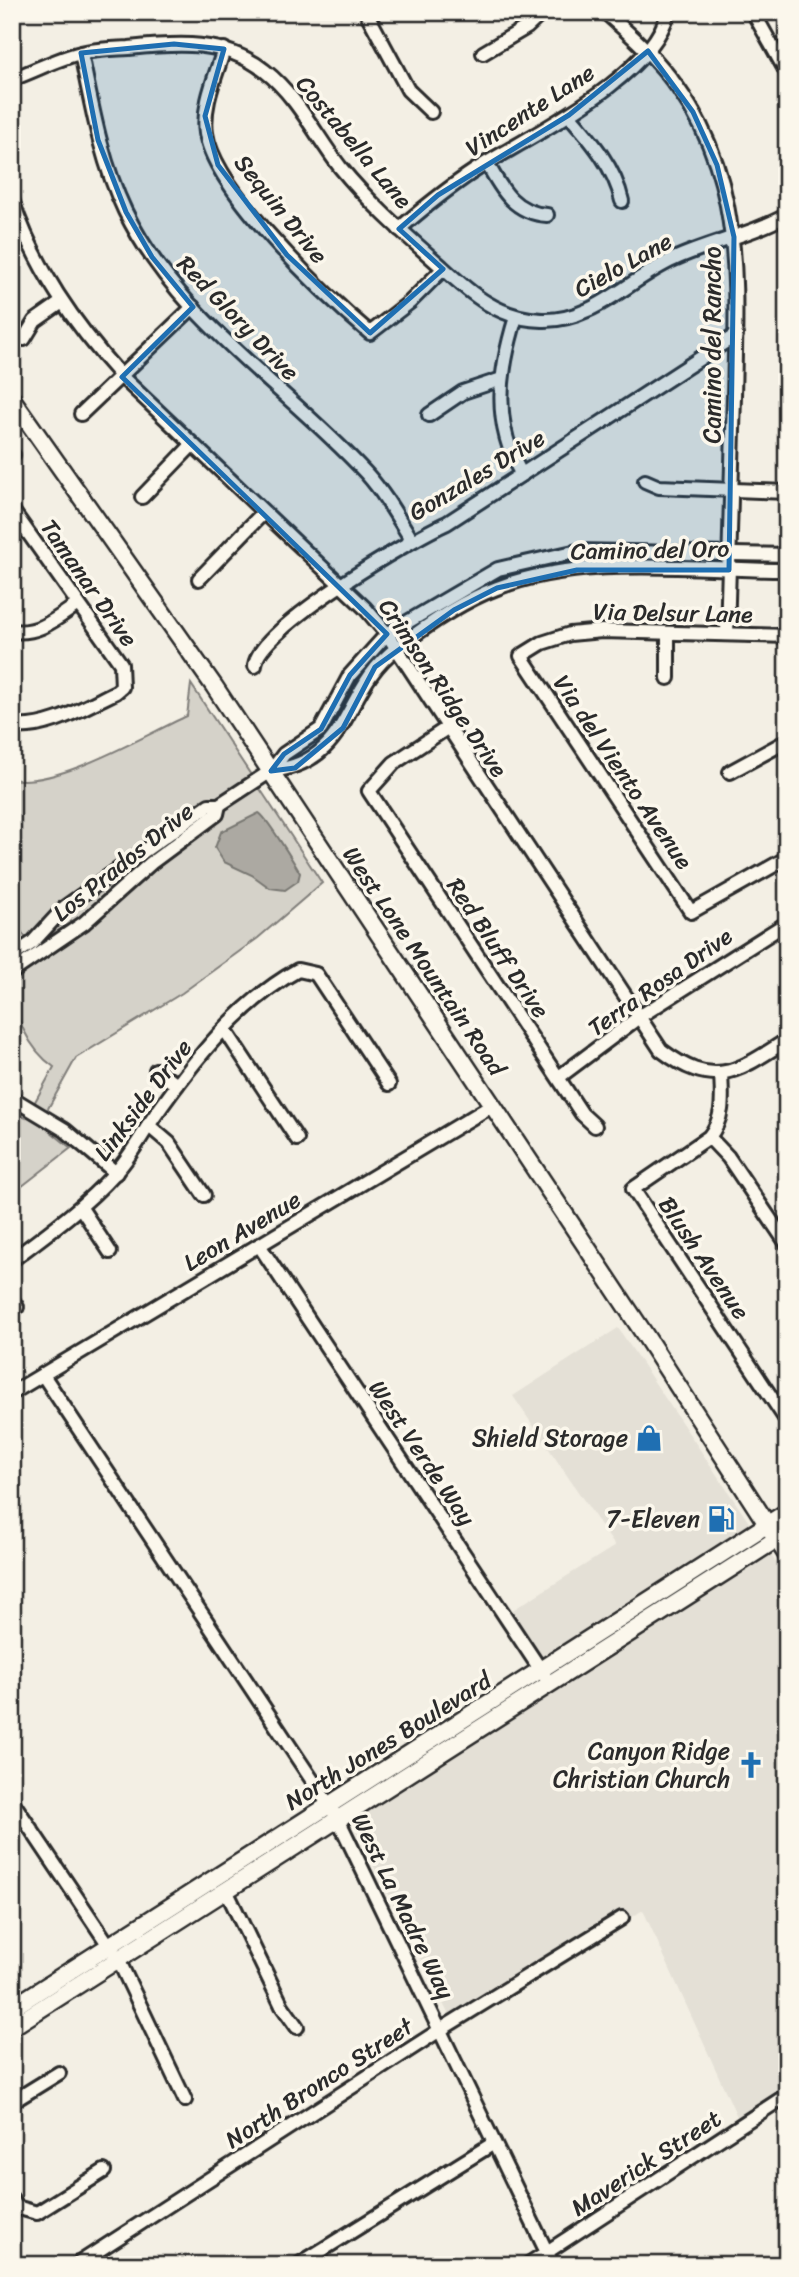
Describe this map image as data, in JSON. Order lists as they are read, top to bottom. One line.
{"streets":{"main road":["West Lone Mountain Road","North Jones Boulevard"],"street":["Vincente Lane","Costabella Lane","Sequin Drive","Cielo Lane","Red Glory Drive","Camino del Rancho","Gonzales Drive","Camino del Oro","Tamanar Drive","Via Delsur Lane","Crimson Ridge Drive","Via del Viento Avenue","Los Prados Drive","Red Bluff Drive","Terra Rosa Drive","Linkside Drive","Leon Avenue","Blush Avenue","West Verde Way","West La Madre Way","North Bronco Street","Maverick Street"]},"crossings":[["Vincente Lane","Costabella Lane"],["Vincente Lane","Camino del Rancho"],["Costabella Lane","Sequin Drive"],["Costabella Lane","Cielo Lane"],["Costabella Lane","Red Glory Drive"],["Cielo Lane","Camino del Rancho"],["Red Glory Drive","Gonzales Drive"],["Camino del Rancho","Gonzales Drive"],["Camino del Rancho","Camino del Oro"],["Camino del Rancho","Via Delsur Lane"],["Gonzales Drive","Crimson Ridge Drive"],["Camino del Oro","Crimson Ridge Drive"],["Camino del Oro","Los Prados Drive"],["Camino del Oro","West Lone Mountain Road"],["Via Delsur Lane","Via del Viento Avenue"],["Crimson Ridge Drive","Red Bluff Drive"],["Crimson Ridge Drive","Terra Rosa Drive"],["Los Prados Drive","West Lone Mountain Road"],["Red Bluff Drive","Terra Rosa Drive"],["West Lone Mountain Road","Leon Avenue"],["West Lone Mountain Road","North Jones Boulevard"],["Leon Avenue","West Verde Way"],["Leon Avenue","West La Madre Way"],["West Verde Way","North Jones Boulevard"],["North Jones Boulevard","West La Madre Way"],["West La Madre Way","North Bronco Street"],["West La Madre Way","Maverick Street"]],"places":{"shop":["Shield Storage"],"fuel station":["7-Eleven"],"church":["Canyon Ridge Christian Church"]}}
